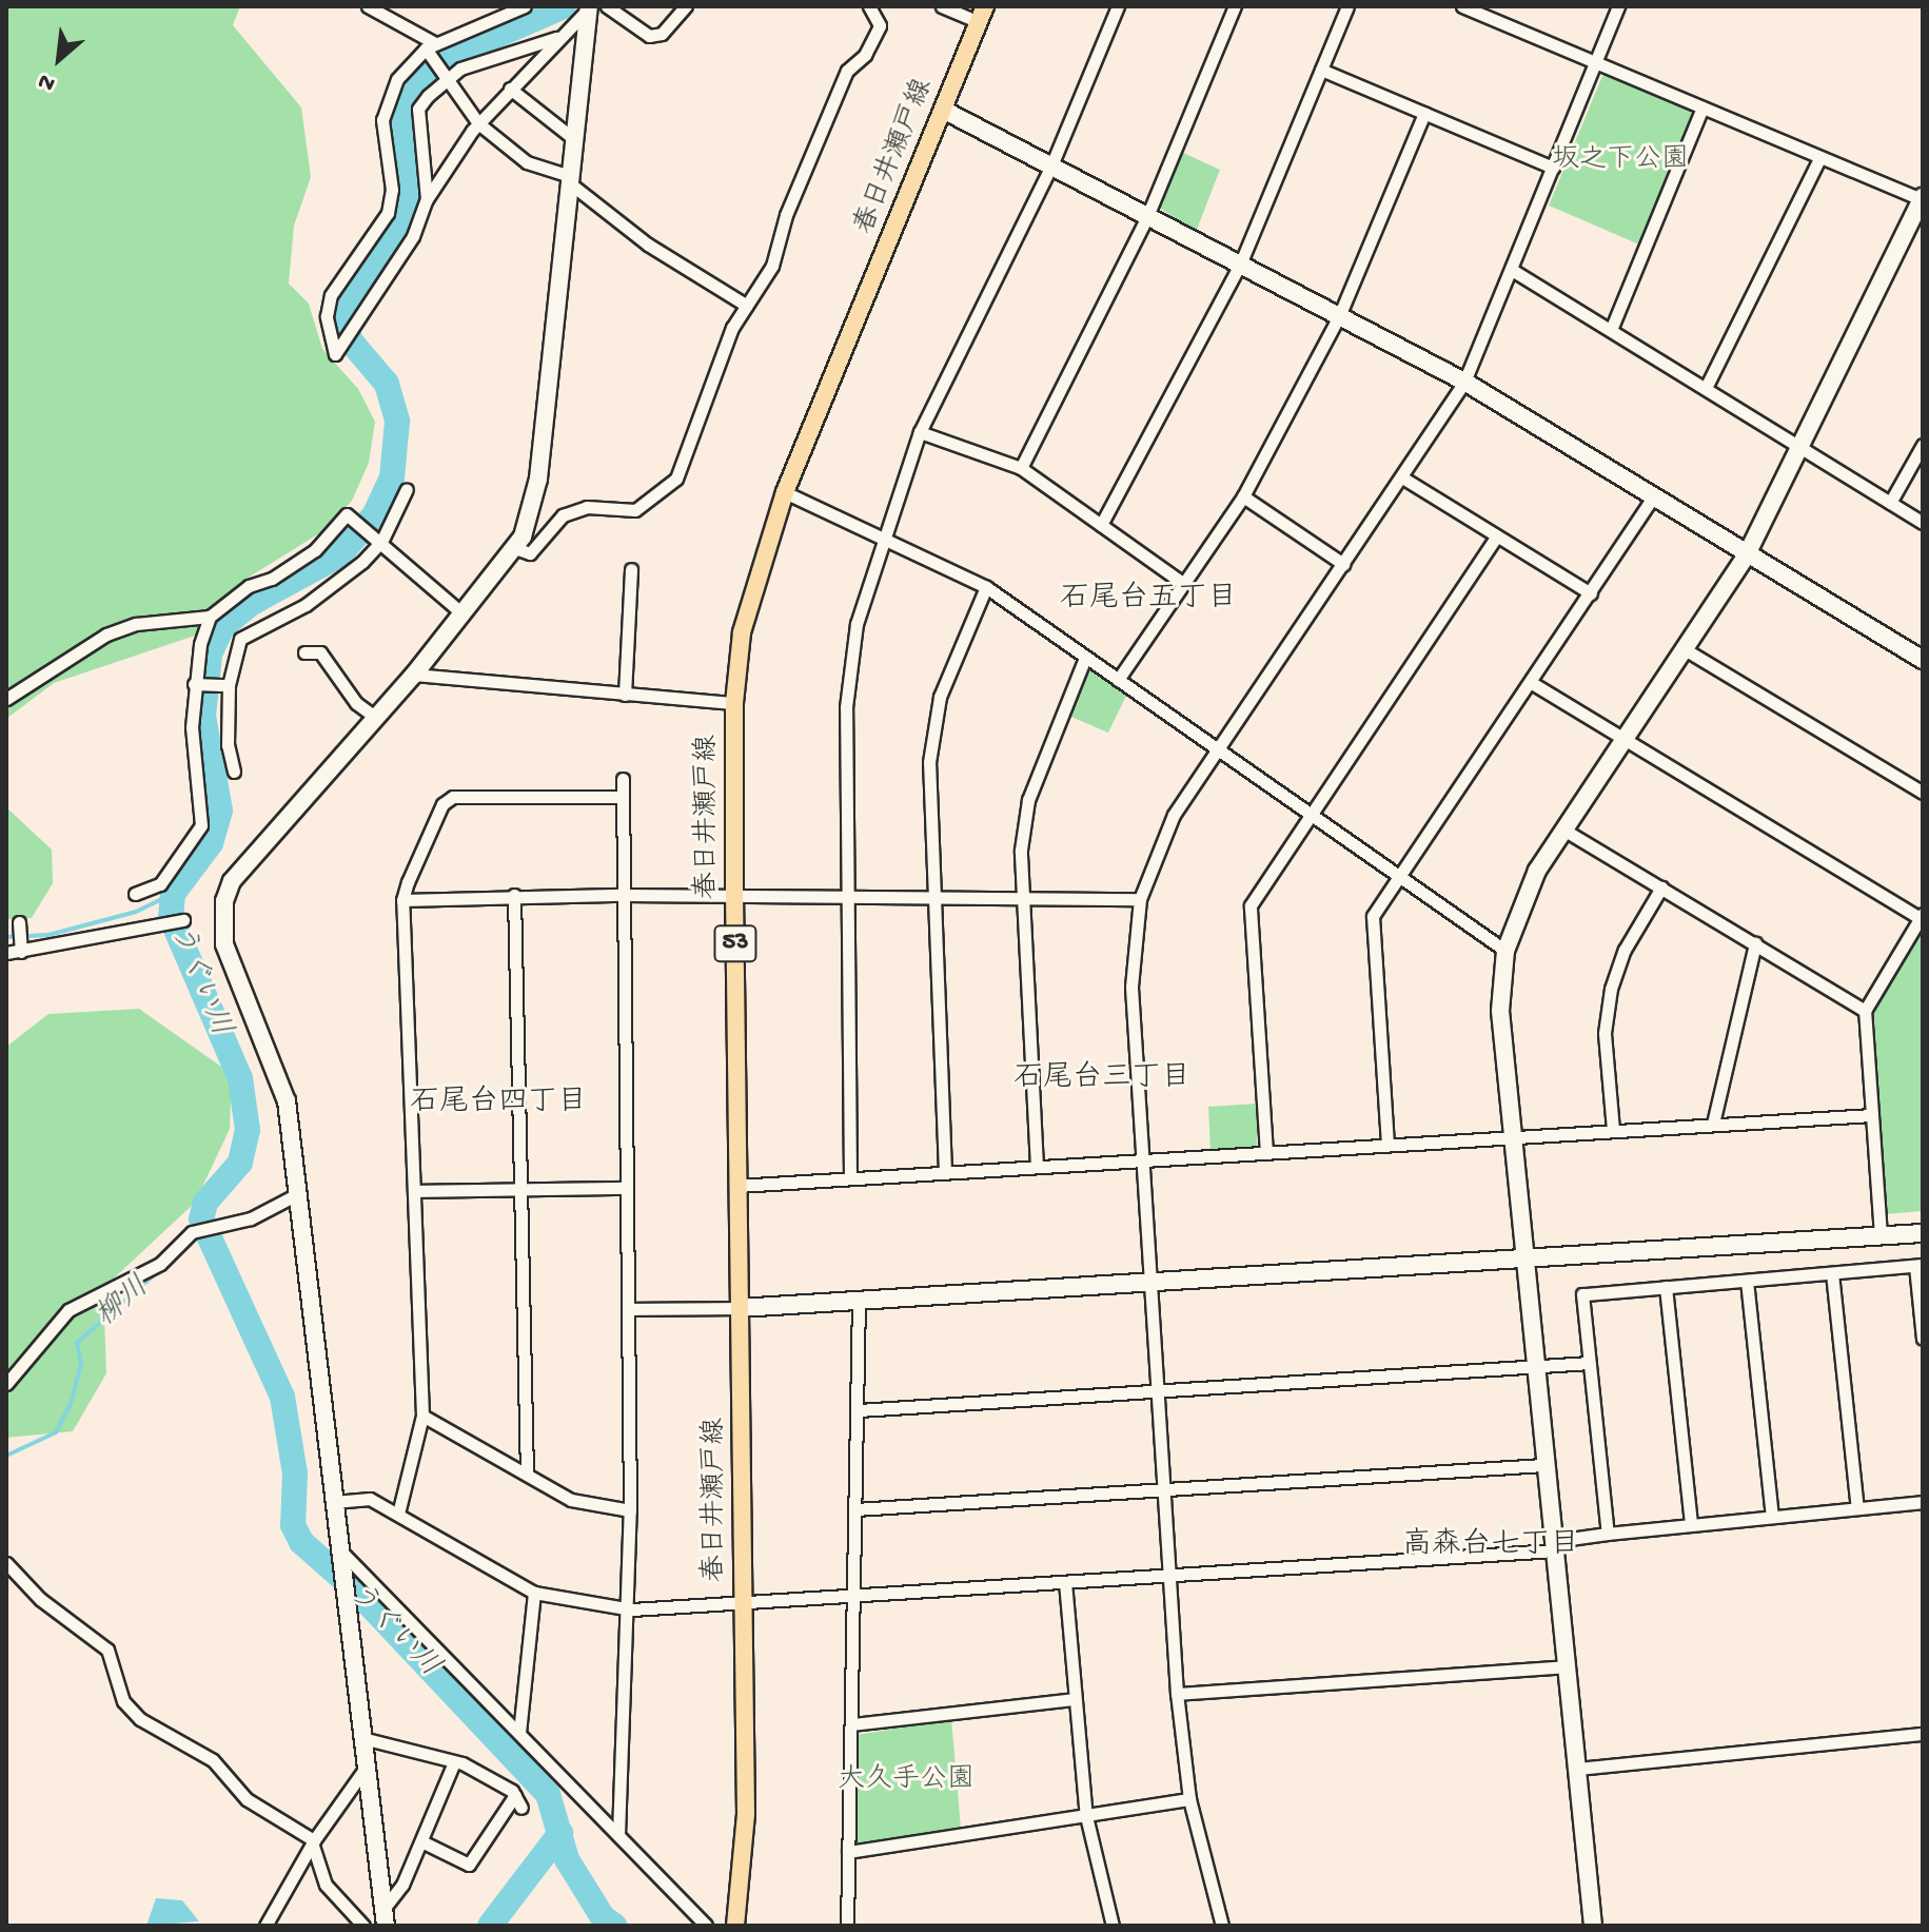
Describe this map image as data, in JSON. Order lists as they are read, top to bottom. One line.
{"streets":{"main road":["春日井瀬戸線","53"]},"districts":["石尾台五丁目","石尾台三丁目","石尾台四丁目","高森台七丁目"],"water":["うぐい川","柳川"],"parks":["坂之下公園","大久手公園"],"north":"bottom left"}
